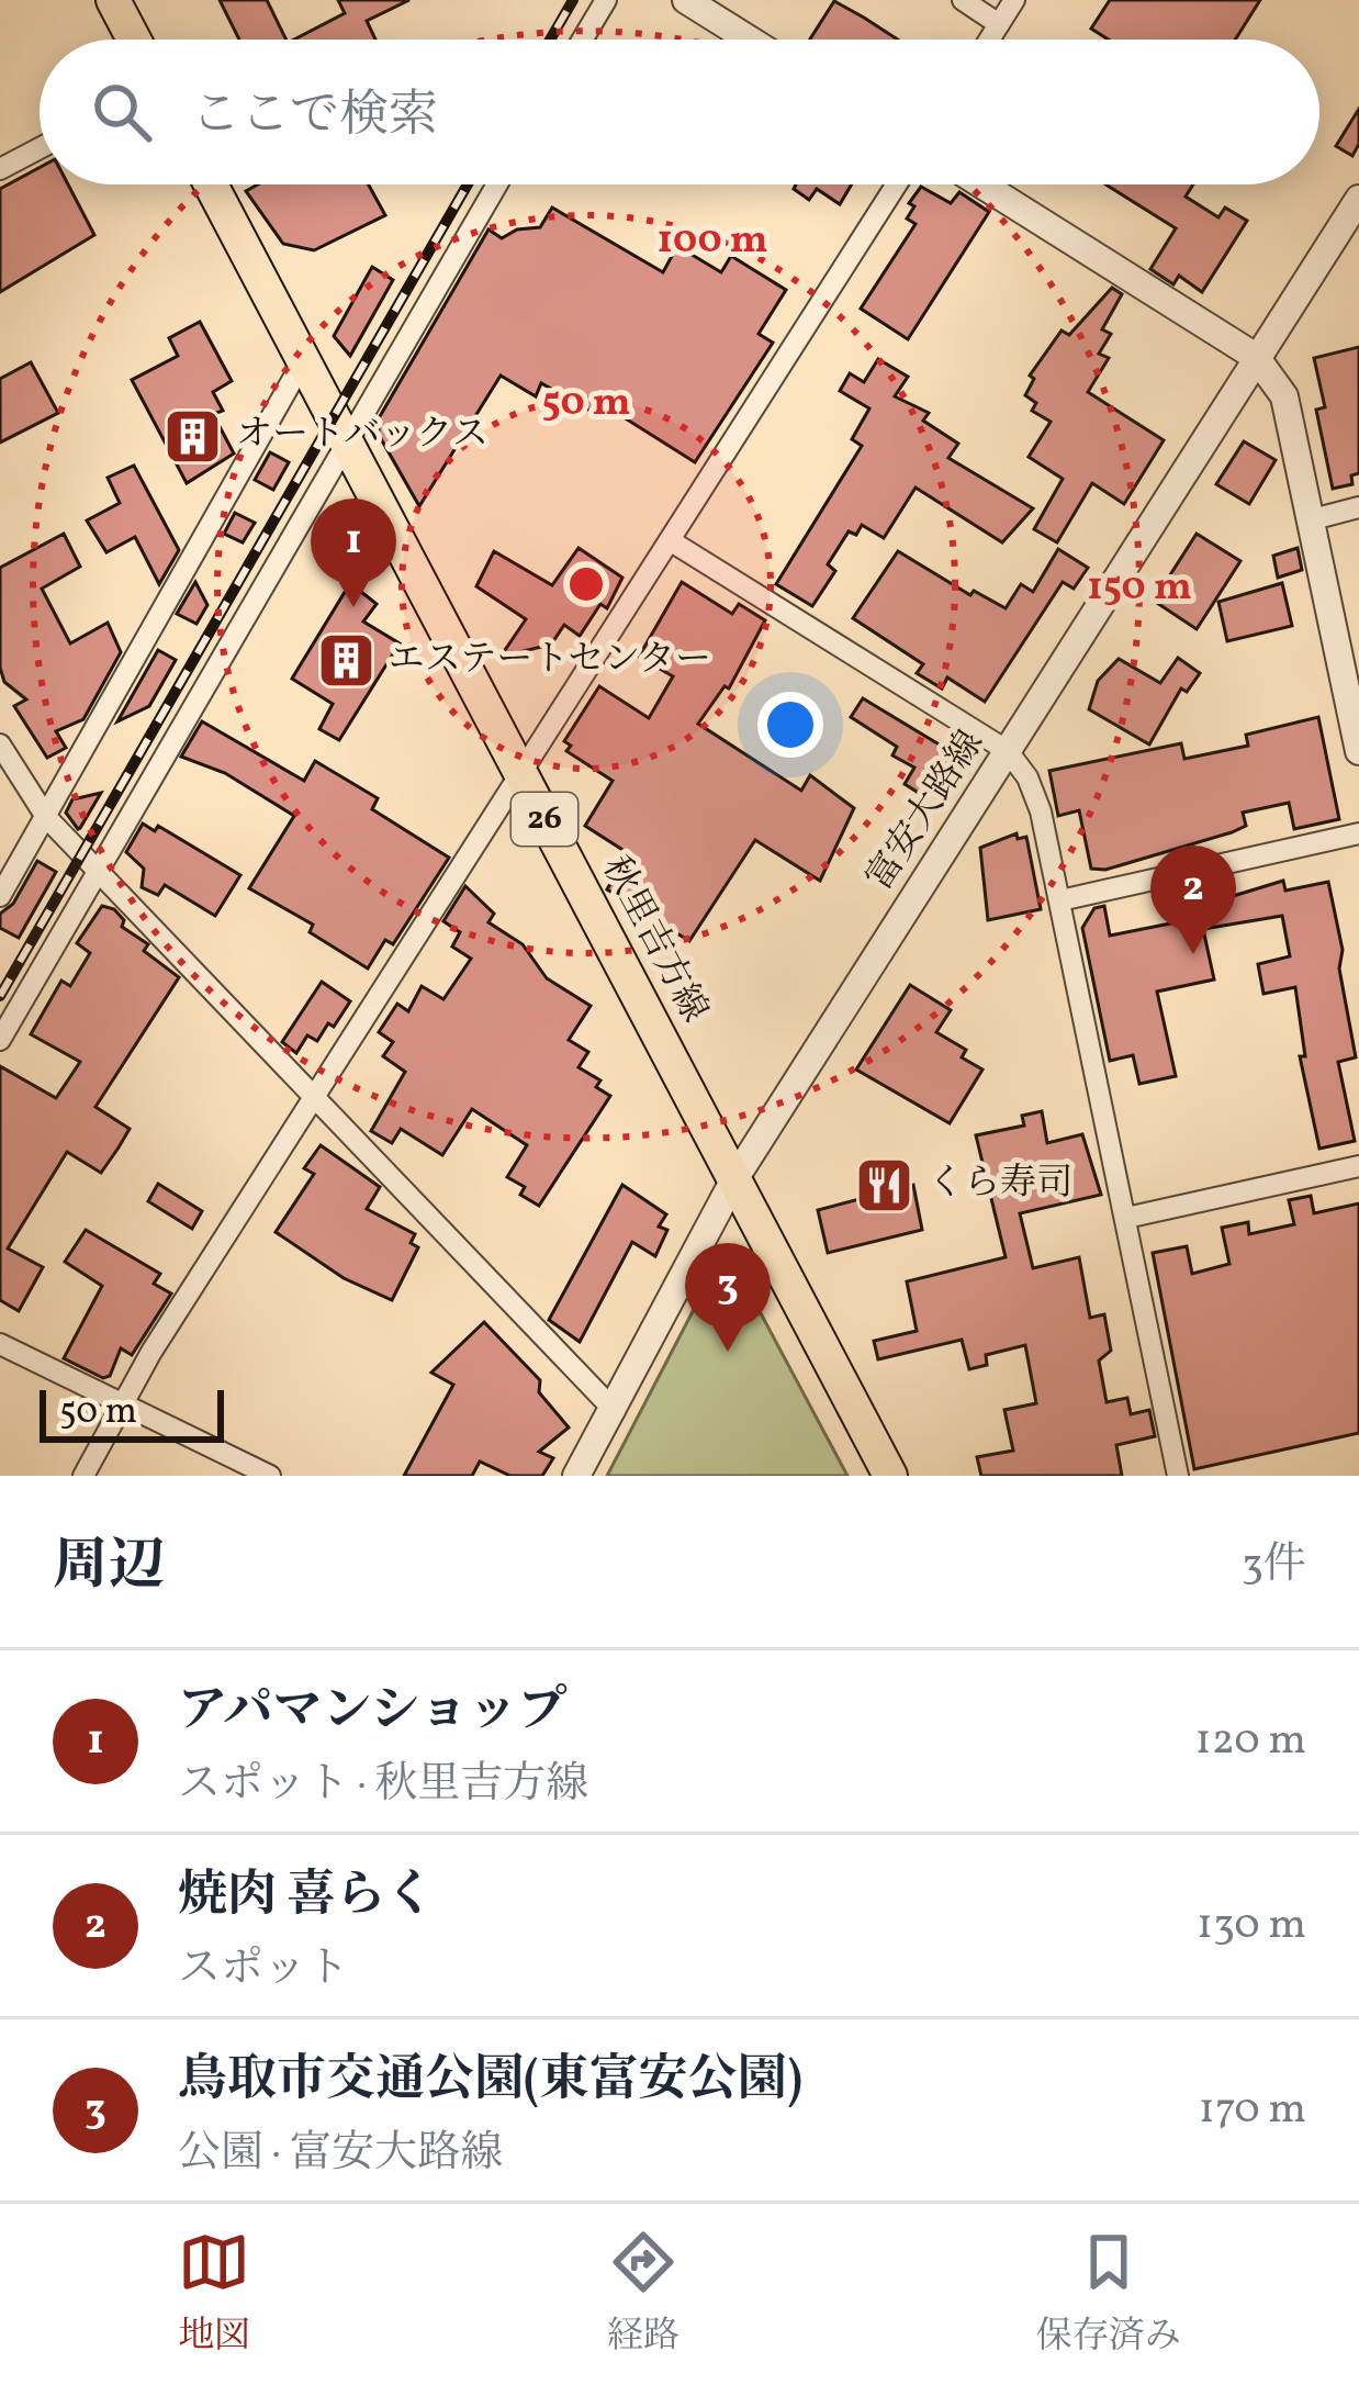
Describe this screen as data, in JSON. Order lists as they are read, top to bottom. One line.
{"streets":{"main road":["26","秋里吉方線"],"street":["富安大路線"]},"crossings":[["富安大路線","秋里吉方線"]],"places":{"building":["オートバックス","エステートセンター"],"restaurant":["くら寿司"]},"scale_bar":"50 m","page":{"search":"ここで検索","pins":["1","2","3"],"scale":"50 m","heading":["周辺","3件"],"list":[{"mark":"1","name":"アパマンショップ","note":"スポット · 秋里吉方線","value":"120 m"},{"mark":"2","name":"焼肉 喜らく","note":"スポット","value":"130 m"},{"mark":"3","name":"鳥取市交通公園(東富安公園)","note":"公園 · 富安大路線","value":"170 m"}],"nav":["地図","経路","保存済み"]},"rings":["100 m","50 m","150 m"]}
